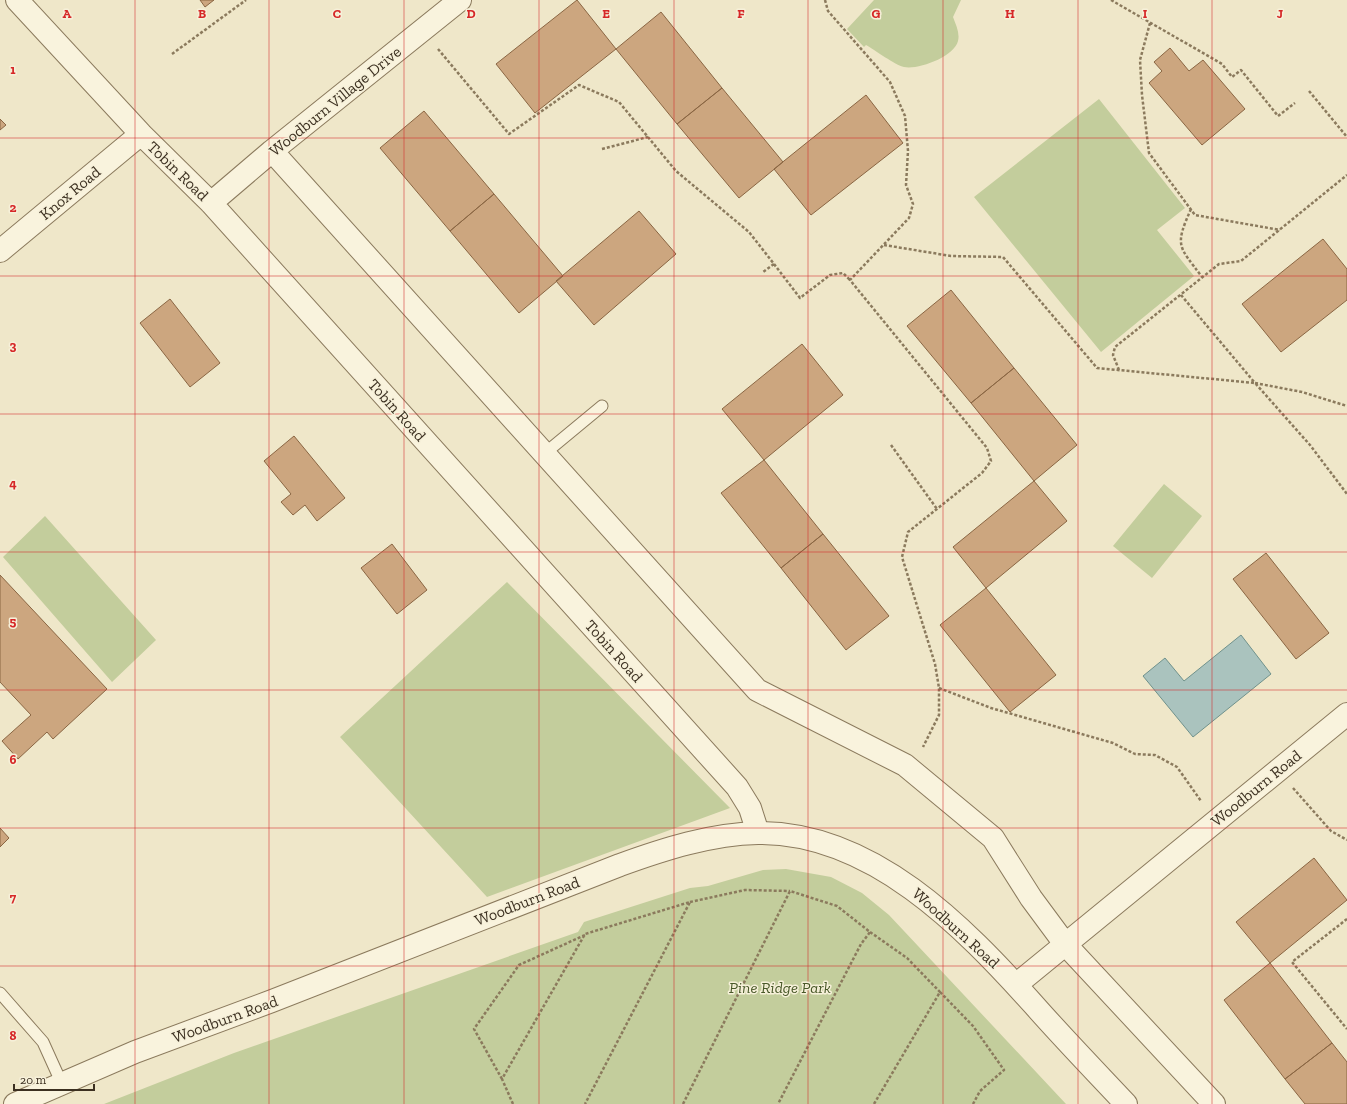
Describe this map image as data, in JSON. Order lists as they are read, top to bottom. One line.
{"streets":{"street":["Woodburn Village Drive","Tobin Road","Knox Road","Woodburn Road"]},"crossings":[["Woodburn Village Drive","Tobin Road"],["Tobin Road","Knox Road"],["Tobin Road","Woodburn Road"]],"parks":["Pine Ridge Park"],"scale_bar":"20 m","grid":{"columns":["A","B","C","D","E","F","G","H","I","J"],"rows":["1","2","3","4","5","6","7","8"]}}
